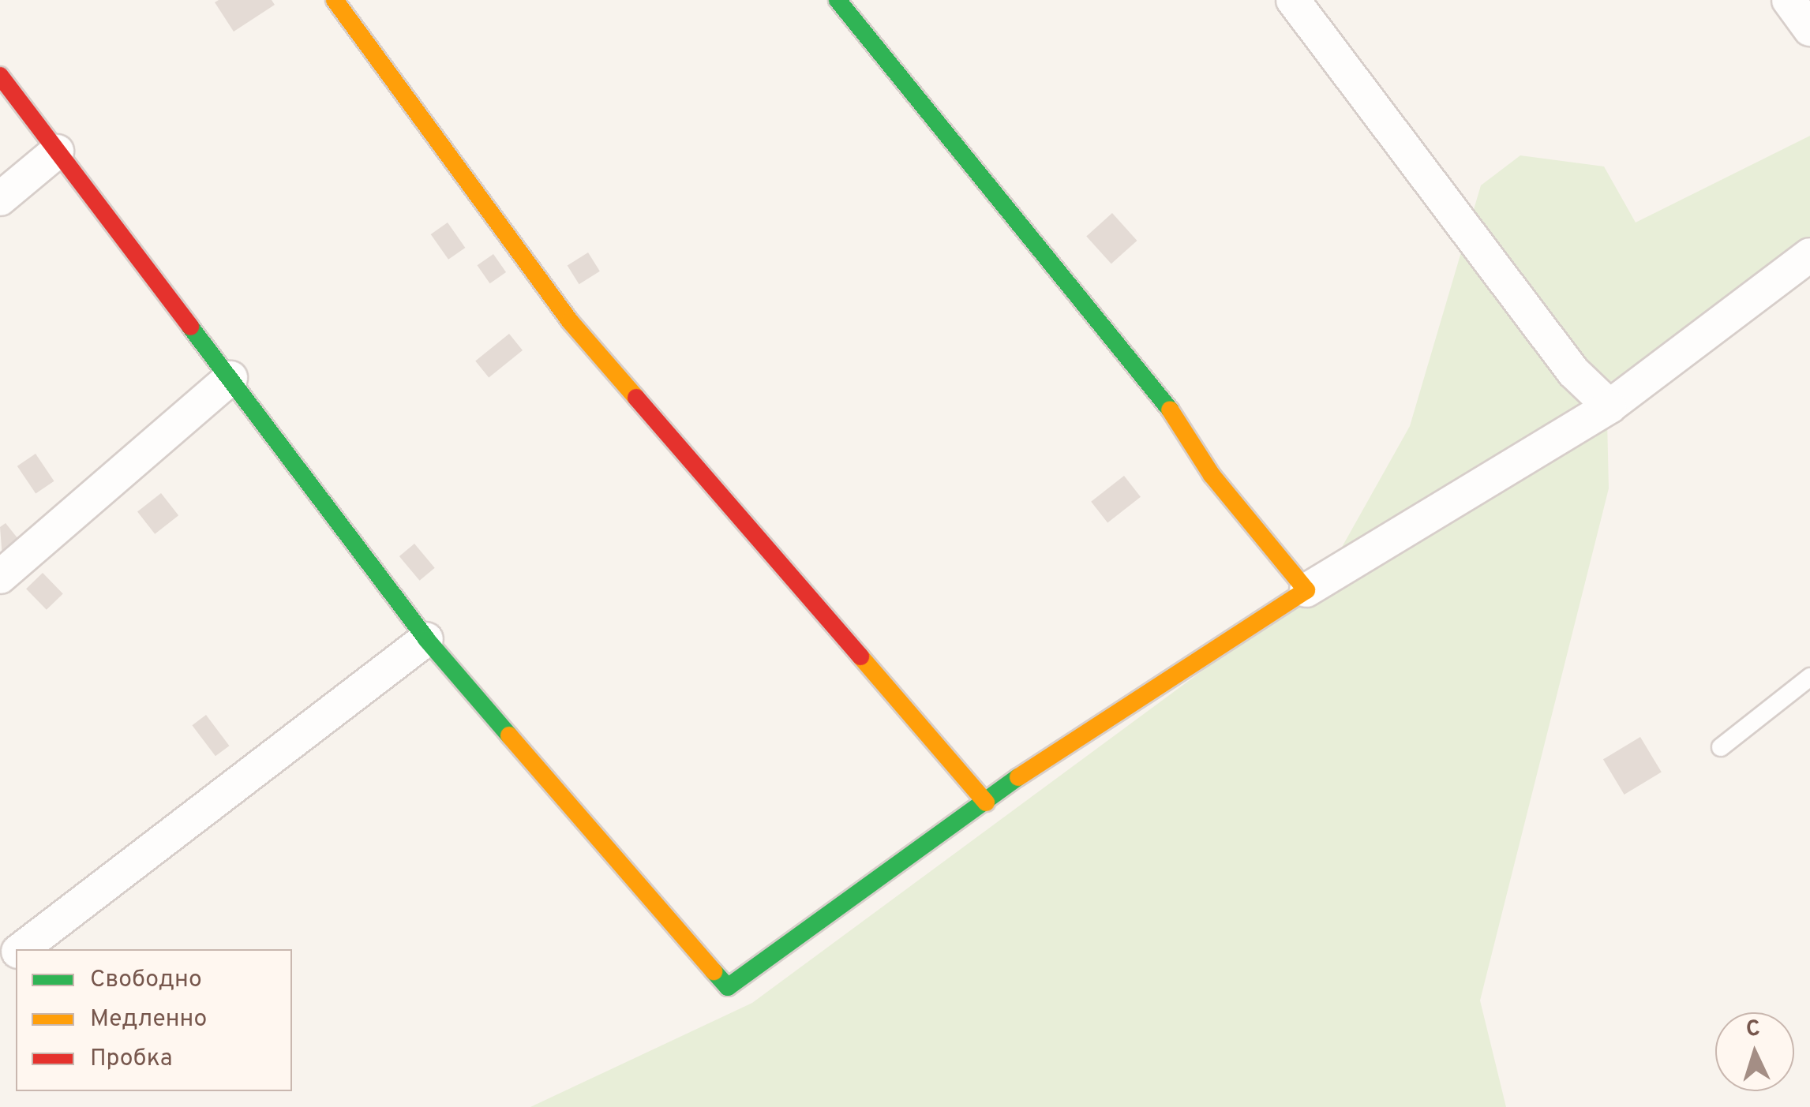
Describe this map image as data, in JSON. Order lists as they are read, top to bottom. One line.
{"legend":["Свободно","Медленно","Пробка"],"north":"top"}
